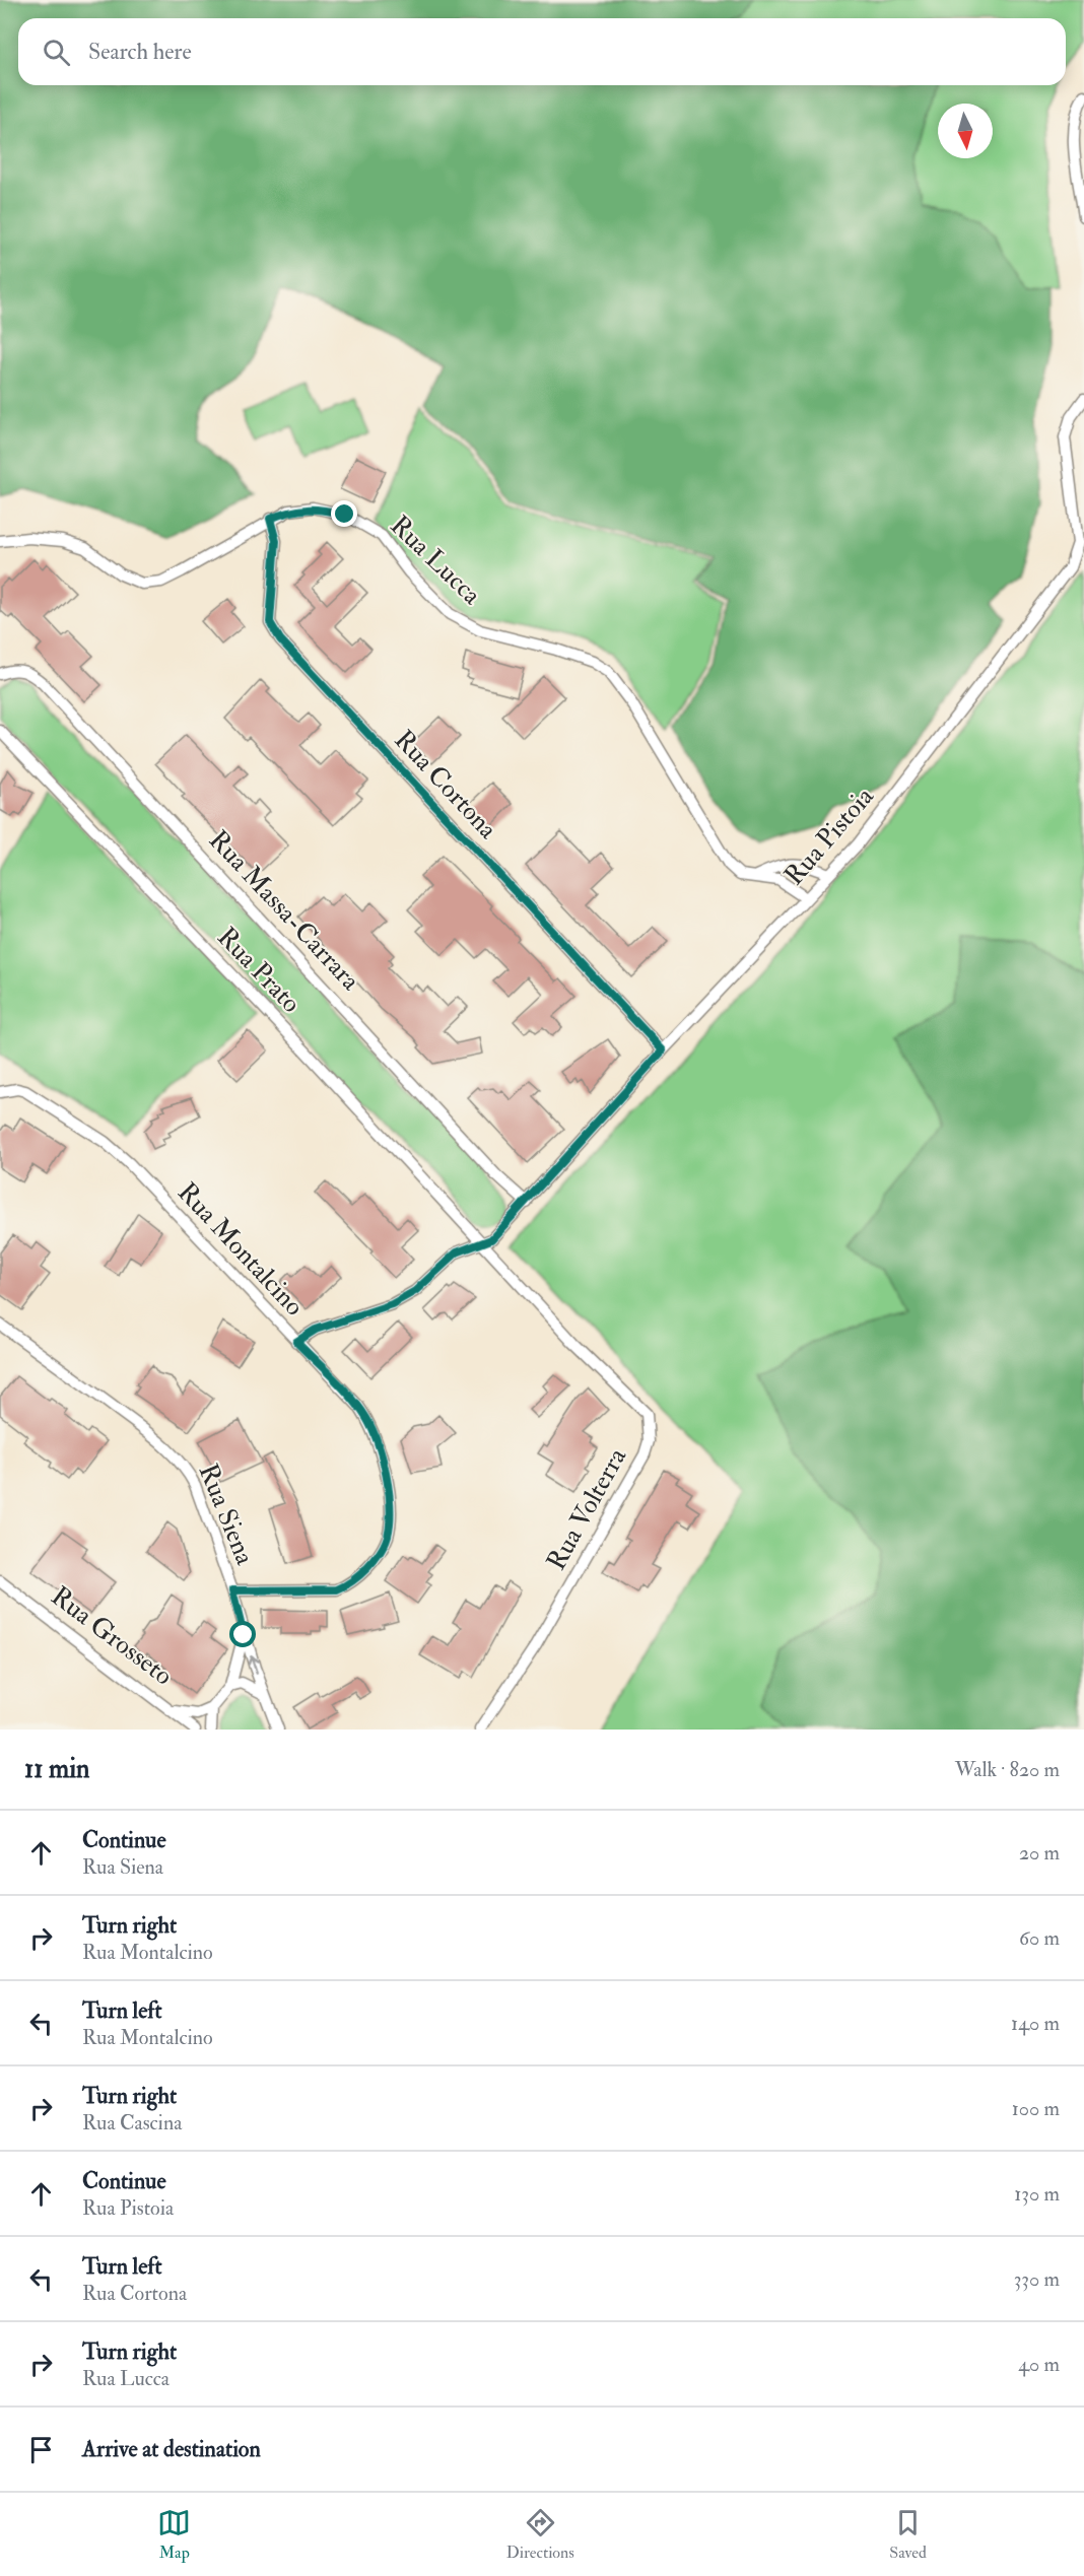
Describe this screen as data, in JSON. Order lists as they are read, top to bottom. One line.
{"streets":{"street":["Rua Lucca","Rua Cortona","Rua Pistoia","Rua Massa-Carrara","Rua Prato","Rua Montalcino","Rua Volterra","Rua Siena","Rua Grosseto"]},"crossings":[["Rua Lucca","Rua Cortona"],["Rua Lucca","Rua Pistoia"],["Rua Cortona","Rua Pistoia"],["Rua Pistoia","Rua Massa-Carrara"],["Rua Pistoia","Rua Prato"],["Rua Pistoia","Rua Montalcino"],["Rua Pistoia","Rua Volterra"],["Rua Prato","Rua Volterra"],["Rua Montalcino","Rua Siena"]],"north":"bottom","page":{"search":"Search here","heading":["11 min","Walk · 820 m"],"list":[["Continue","Rua Siena","20 m"],["Turn right","Rua Montalcino","60 m"],["Turn left","Rua Montalcino","140 m"],["Turn right","Rua Cascina","100 m"],["Continue","Rua Pistoia","130 m"],["Turn left","Rua Cortona","330 m"],["Turn right","Rua Lucca","40 m"],"Arrive at destination"],"nav":["Map","Directions","Saved"]}}
